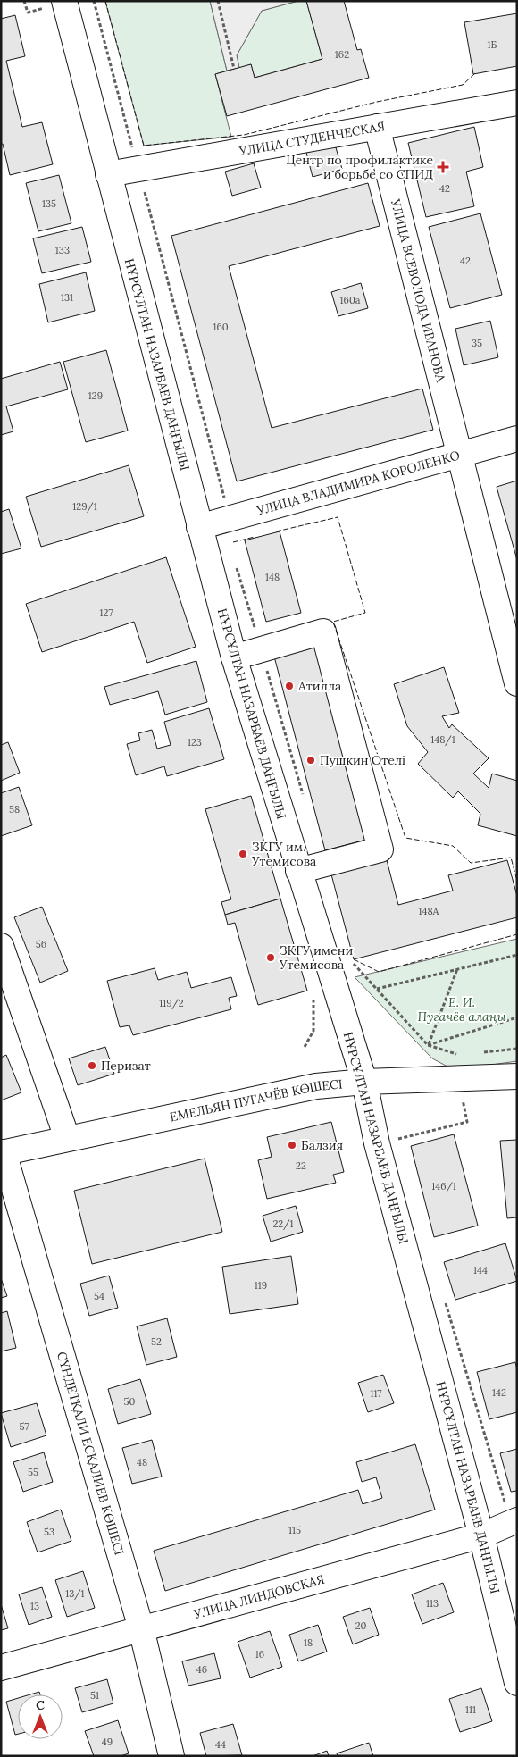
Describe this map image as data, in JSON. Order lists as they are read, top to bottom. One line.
{"streets":{"street":["УЛИЦА СТУДЕНЧЕСКАЯ","УЛИЦА ВСЕВОЛОДА ИВАНОВА","НҰРСҰЛТАН НАЗАРБАЕВ ДАҢҒЫЛЫ","УЛИЦА ВЛАДИМИРА КОРОЛЕНКО","ЕМЕЛЬЯН ПУГАЧЁВ КӨШЕСІ","СҮНДЕТҚАЛИ ЕСҚАЛИЕВ КӨШЕСІ","УЛИЦА ЛИНДОВСКАЯ"]},"crossings":[["УЛИЦА СТУДЕНЧЕСКАЯ","УЛИЦА ВСЕВОЛОДА ИВАНОВА"],["УЛИЦА СТУДЕНЧЕСКАЯ","НҰРСҰЛТАН НАЗАРБАЕВ ДАҢҒЫЛЫ"],["УЛИЦА ВСЕВОЛОДА ИВАНОВА","УЛИЦА ВЛАДИМИРА КОРОЛЕНКО"],["НҰРСҰЛТАН НАЗАРБАЕВ ДАҢҒЫЛЫ","УЛИЦА ВЛАДИМИРА КОРОЛЕНКО"],["НҰРСҰЛТАН НАЗАРБАЕВ ДАҢҒЫЛЫ","ЕМЕЛЬЯН ПУГАЧЁВ КӨШЕСІ"],["НҰРСҰЛТАН НАЗАРБАЕВ ДАҢҒЫЛЫ","УЛИЦА ЛИНДОВСКАЯ"],["ЕМЕЛЬЯН ПУГАЧЁВ КӨШЕСІ","СҮНДЕТҚАЛИ ЕСҚАЛИЕВ КӨШЕСІ"],["СҮНДЕТҚАЛИ ЕСҚАЛИЕВ КӨШЕСІ","УЛИЦА ЛИНДОВСКАЯ"]],"parks":["Е. И. Пугачёв алаңы"],"places":{"health":["Центр по профилактике и борьбе со СПИД"],"other":["Атилла","Пушкин Отелі","ЗКГУ им. Утемисова","ЗКГУ имени Утемисова","Перизат","Балзия"]},"house_numbers":["1Б","162","42","135","133","42","131","160а","160","35","129","129/1","148","127","148/1","123","58","148А","56","119/2","22","146/1","22/1","144","119","54","52","142","117","50","57","48","55","115","53","13/1","113","13","20","18","16","46","51","111","49","44"],"north":"top"}
